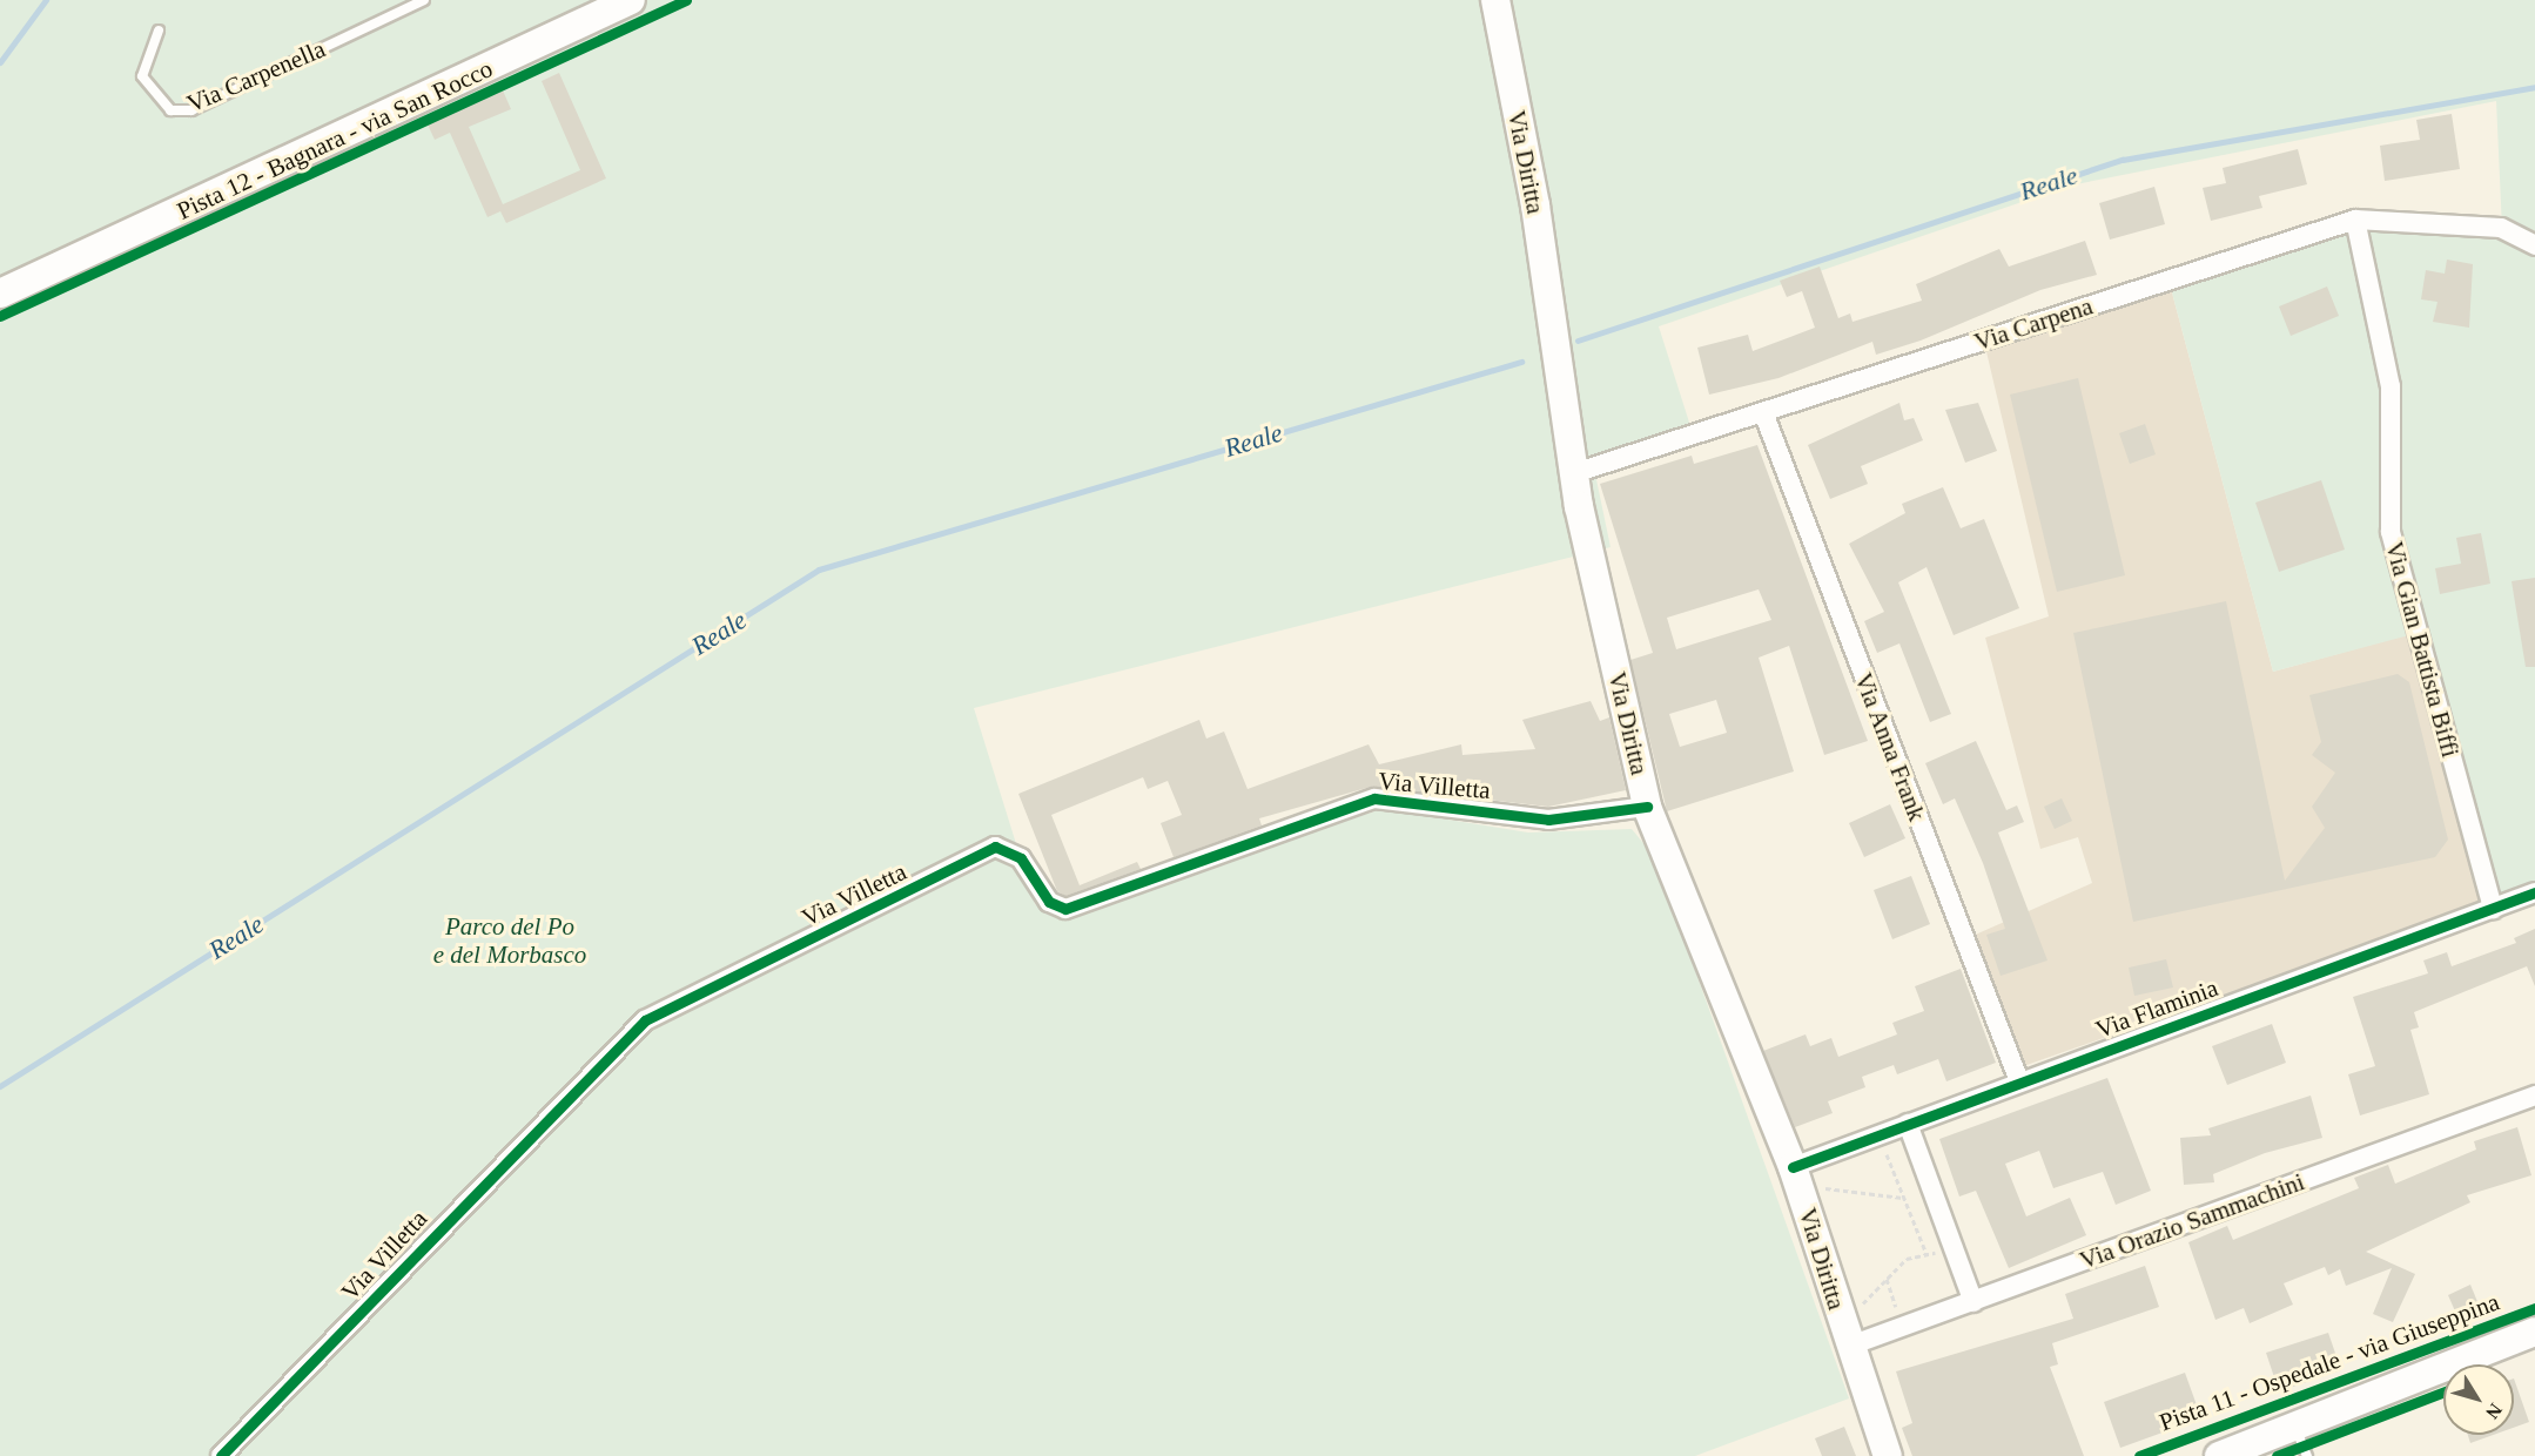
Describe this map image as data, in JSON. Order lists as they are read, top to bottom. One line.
{"streets":{"street":["Via Diritta","Via Carpena","Via Gian Battista Biffi","Via Anna Frank","Via Villetta","Via Flaminia","Via Orazio Sammachini"],"lane":["Via Carpenella"],"cycle path":["Pista 12 - Bagnara - via San Rocco","Pista 11 - Ospedale - via Giuseppina"]},"crossings":[["Via Diritta","Via Carpena"],["Via Diritta","Via Villetta"],["Via Diritta","Via Flaminia"],["Via Diritta","Via Orazio Sammachini"],["Via Carpena","Via Gian Battista Biffi"],["Via Carpena","Via Anna Frank"],["Via Gian Battista Biffi","Via Flaminia"],["Via Anna Frank","Via Flaminia"]],"water":["Reale"],"parks":["Parco del Po e del Morbasco"],"north":"bottom right"}
